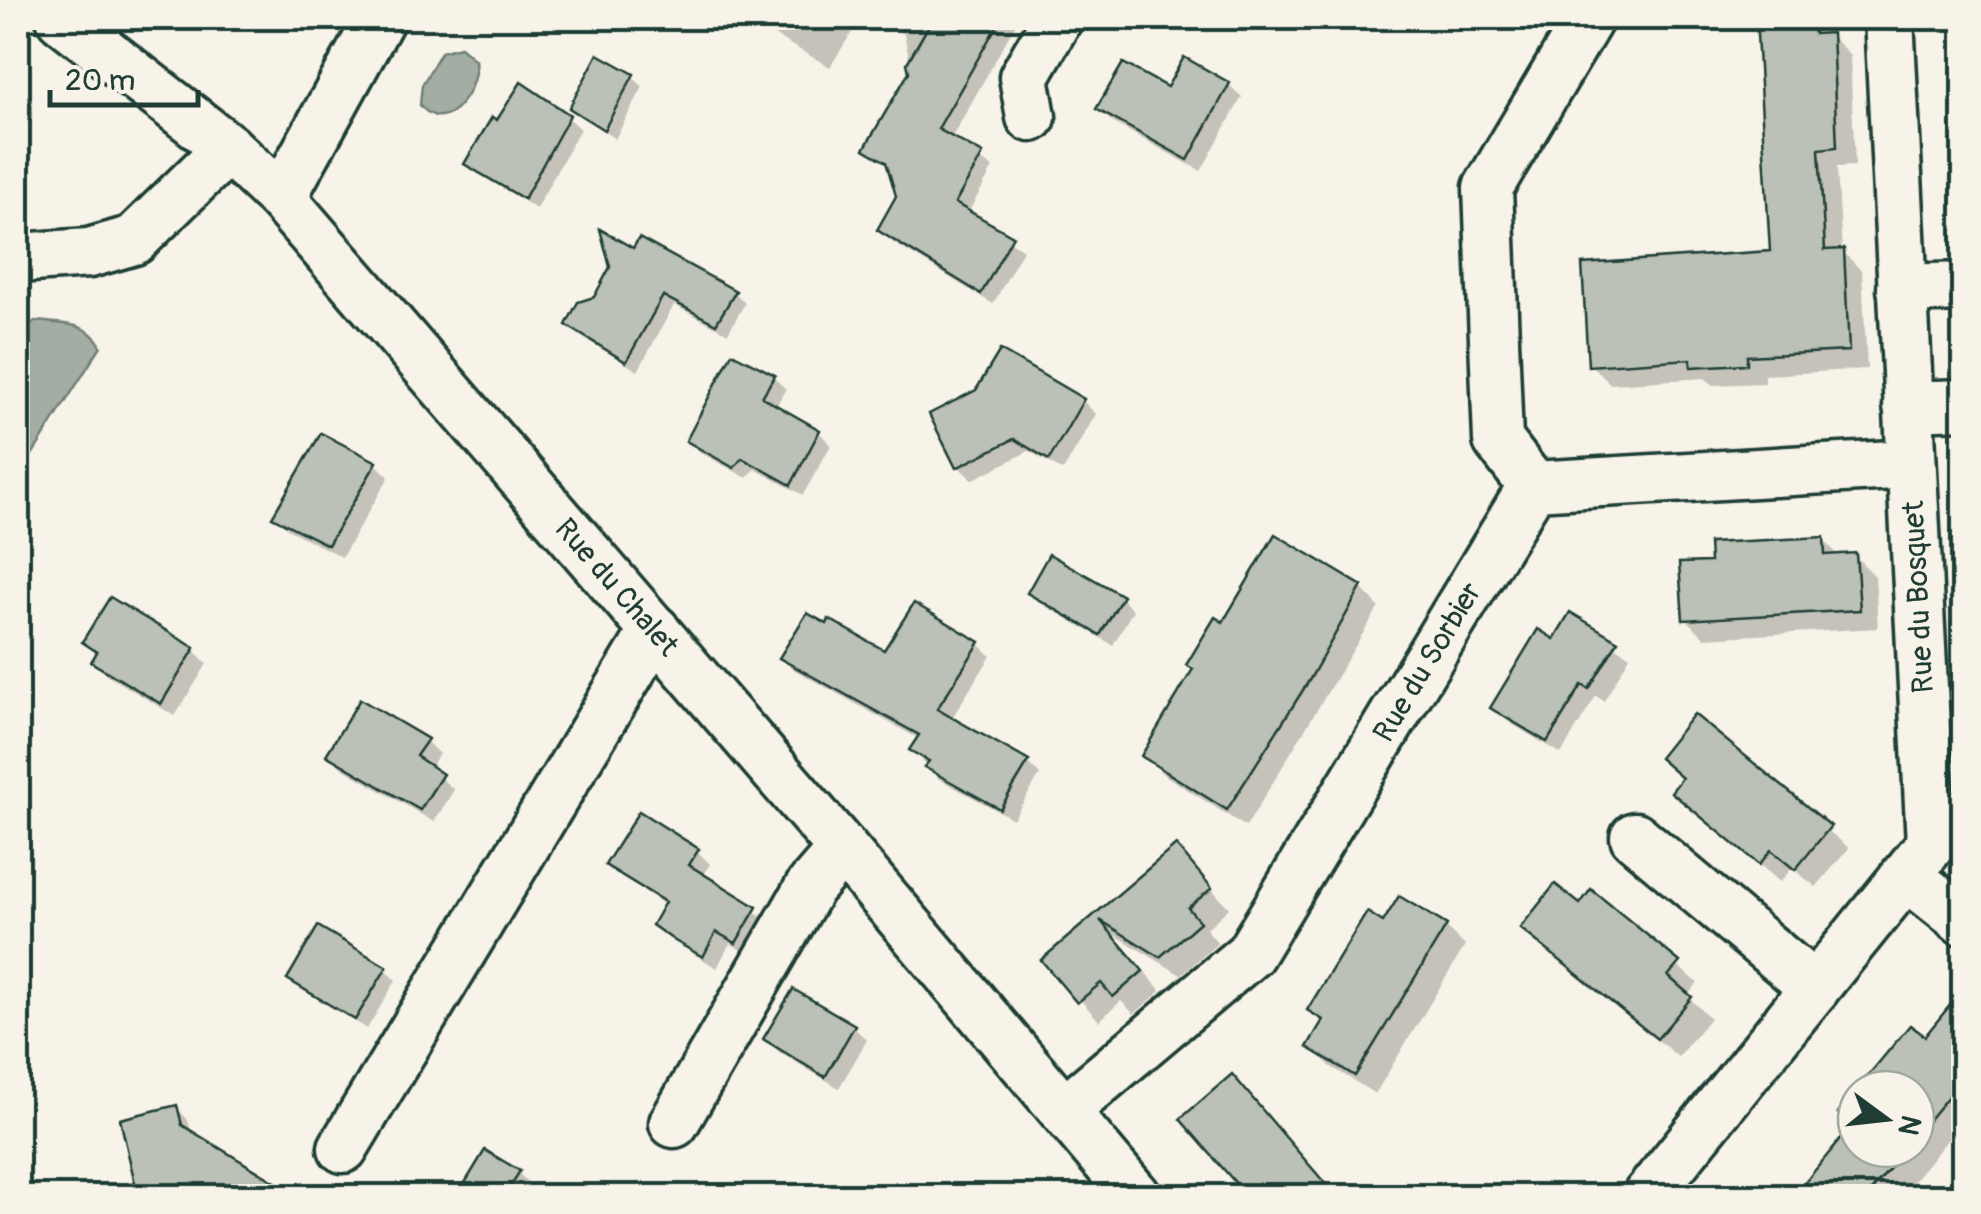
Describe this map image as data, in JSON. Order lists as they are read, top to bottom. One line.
{"streets":{"street":["Rue du Chalet","Rue du Bosquet","Rue du Sorbier"]},"crossings":[["Rue du Chalet","Rue du Sorbier"]],"scale_bar":"20 m","north":"right"}
